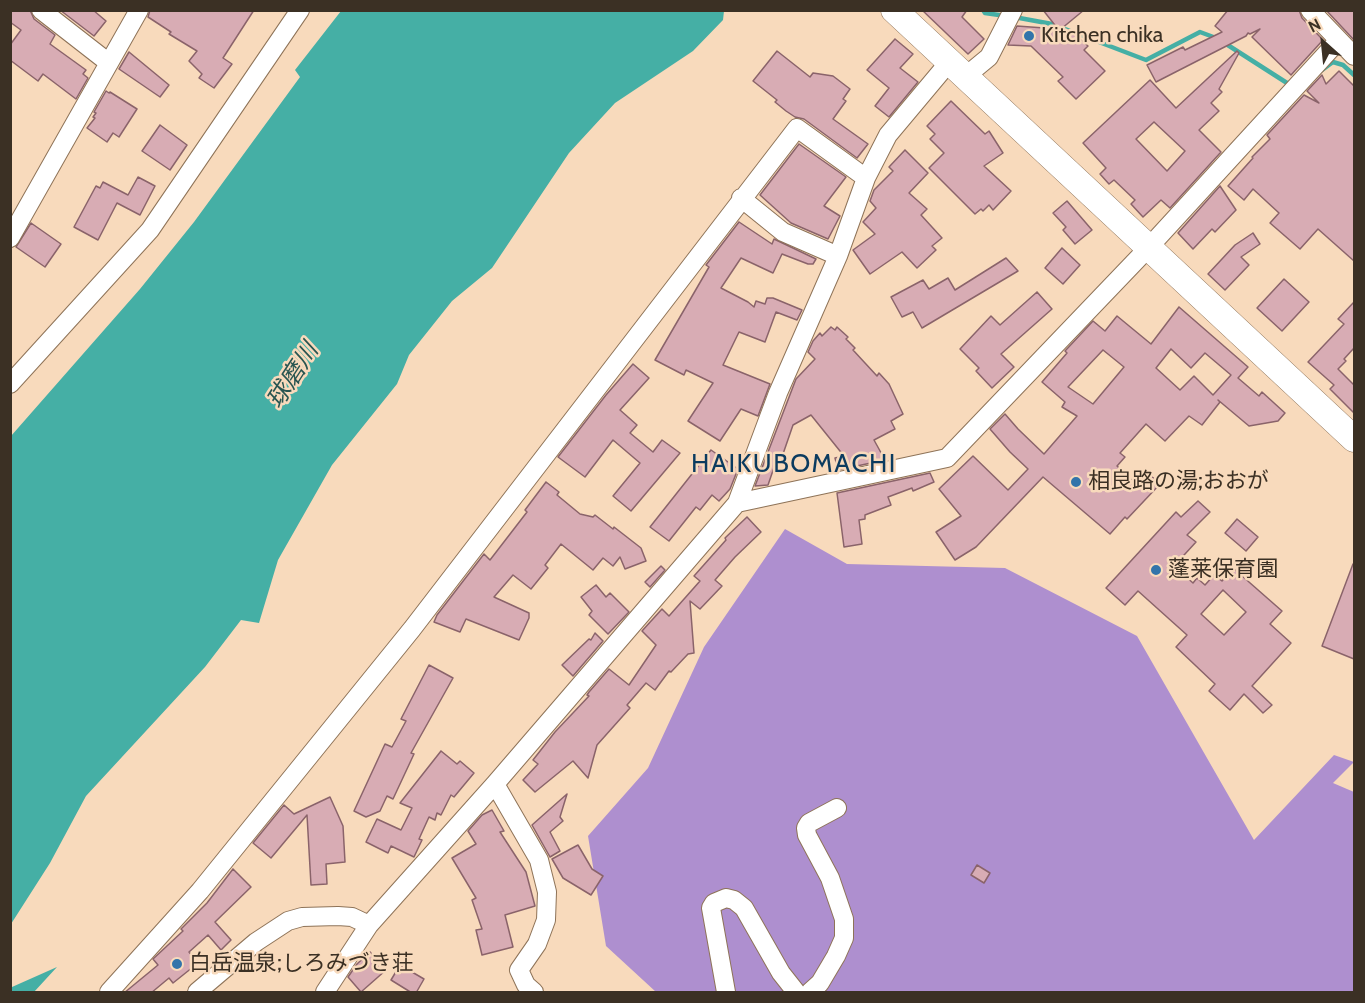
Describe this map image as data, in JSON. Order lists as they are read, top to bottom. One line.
{"districts":["HAIKUBOMACHI"],"water":["球磨川"],"places":["Kitchen chika","相良路の湯;おおが","蓬莱保育園","白岳温泉;しろみづき荘"],"north":"top left"}
